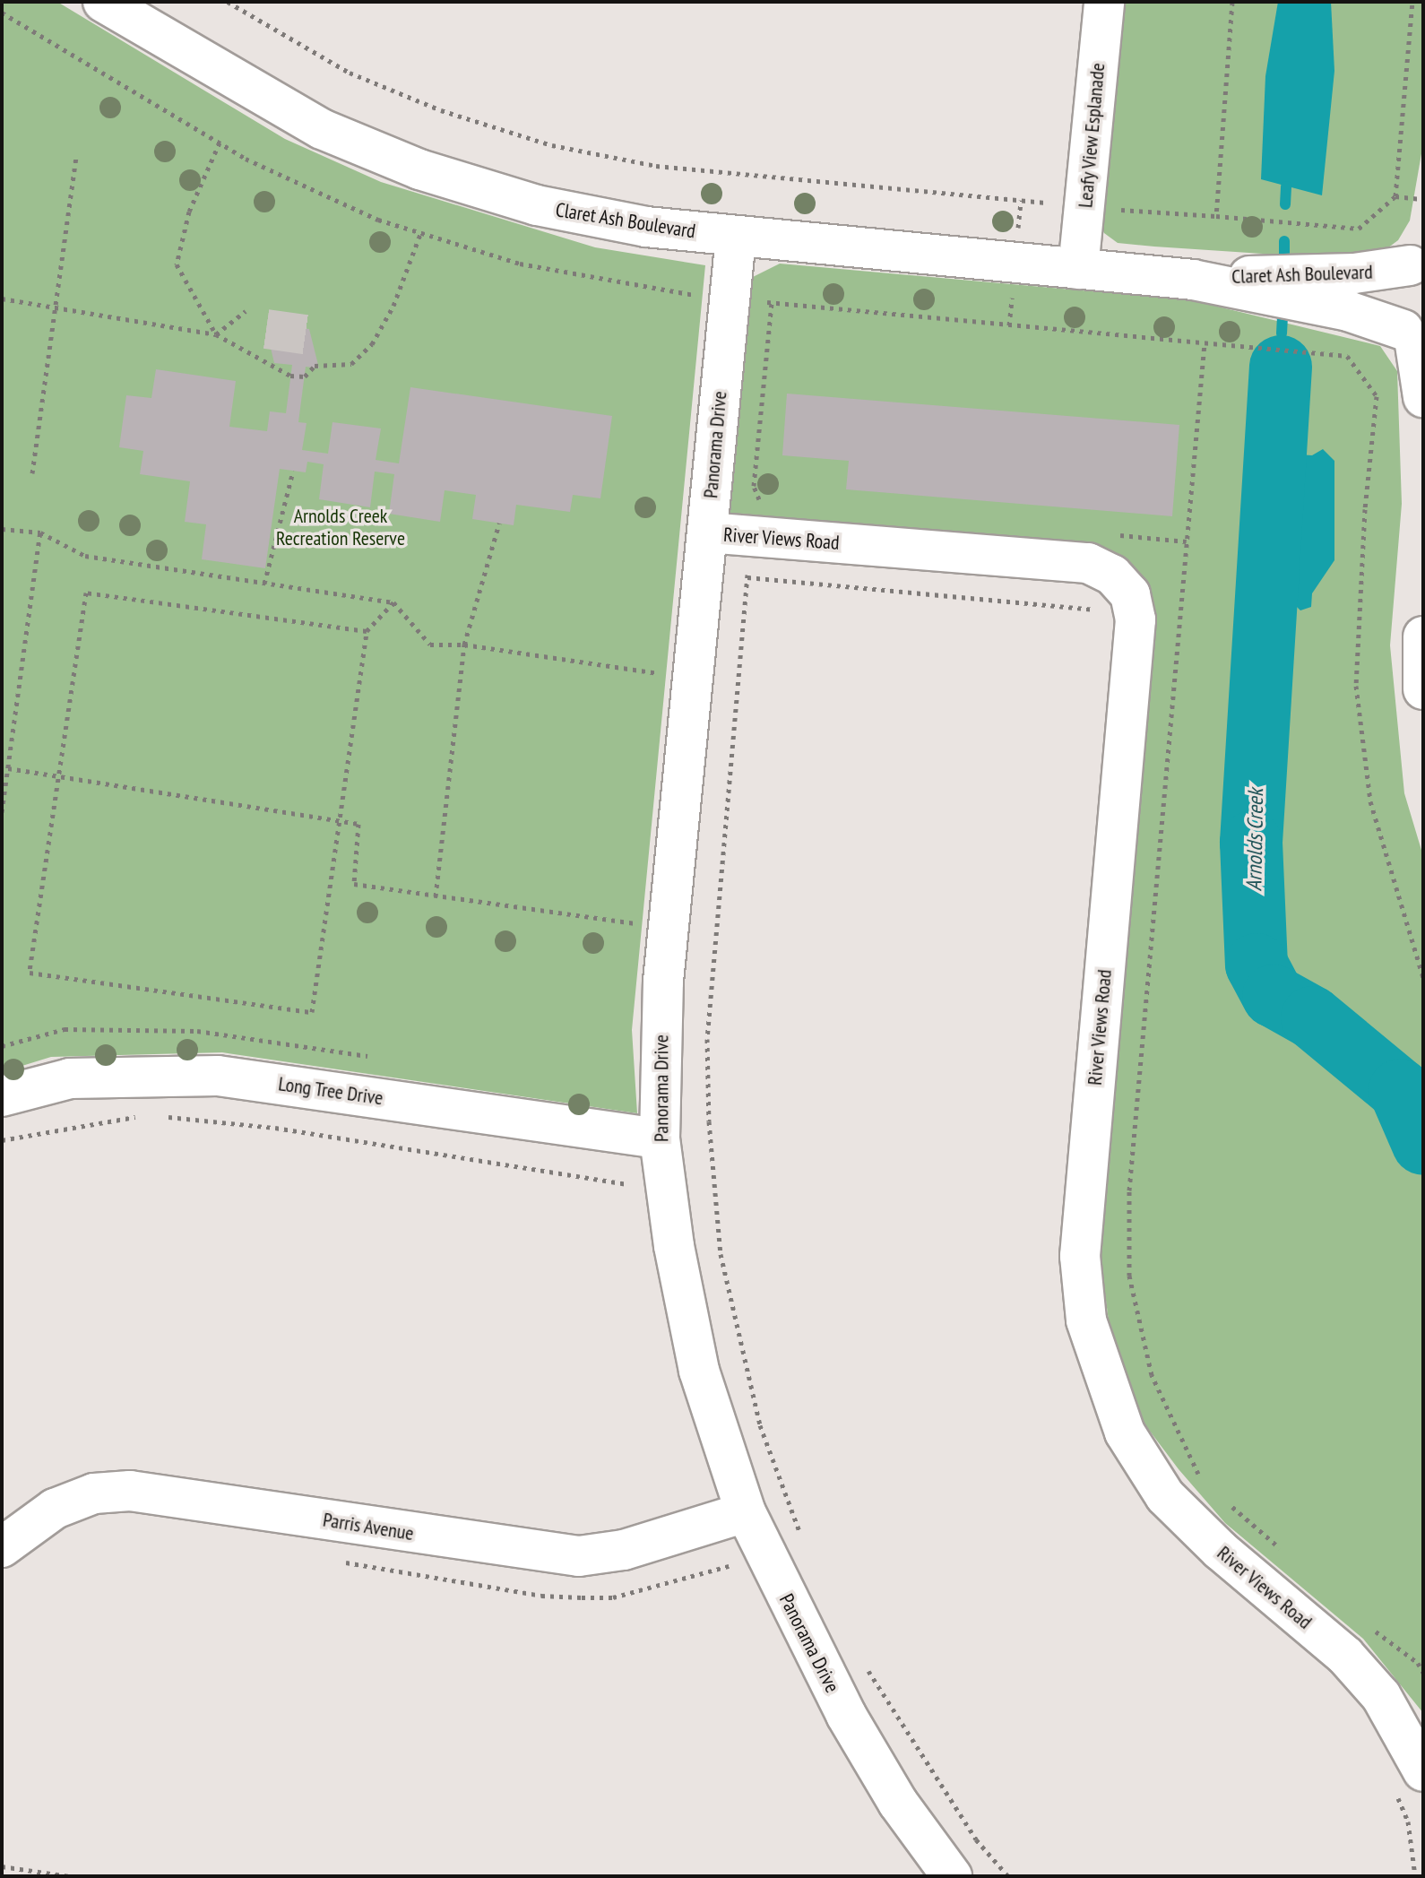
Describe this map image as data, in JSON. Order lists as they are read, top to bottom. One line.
{"streets":{"street":["Leafy View Esplanade","Claret Ash Boulevard","Panorama Drive","River Views Road","Long Tree Drive","Parris Avenue"]},"crossings":[["Leafy View Esplanade","Claret Ash Boulevard"],["Claret Ash Boulevard","Panorama Drive"],["Panorama Drive","River Views Road"],["Panorama Drive","Long Tree Drive"],["Panorama Drive","Parris Avenue"]],"water":["Arnolds Creek"],"parks":["Arnolds Creek Recreation Reserve"]}
